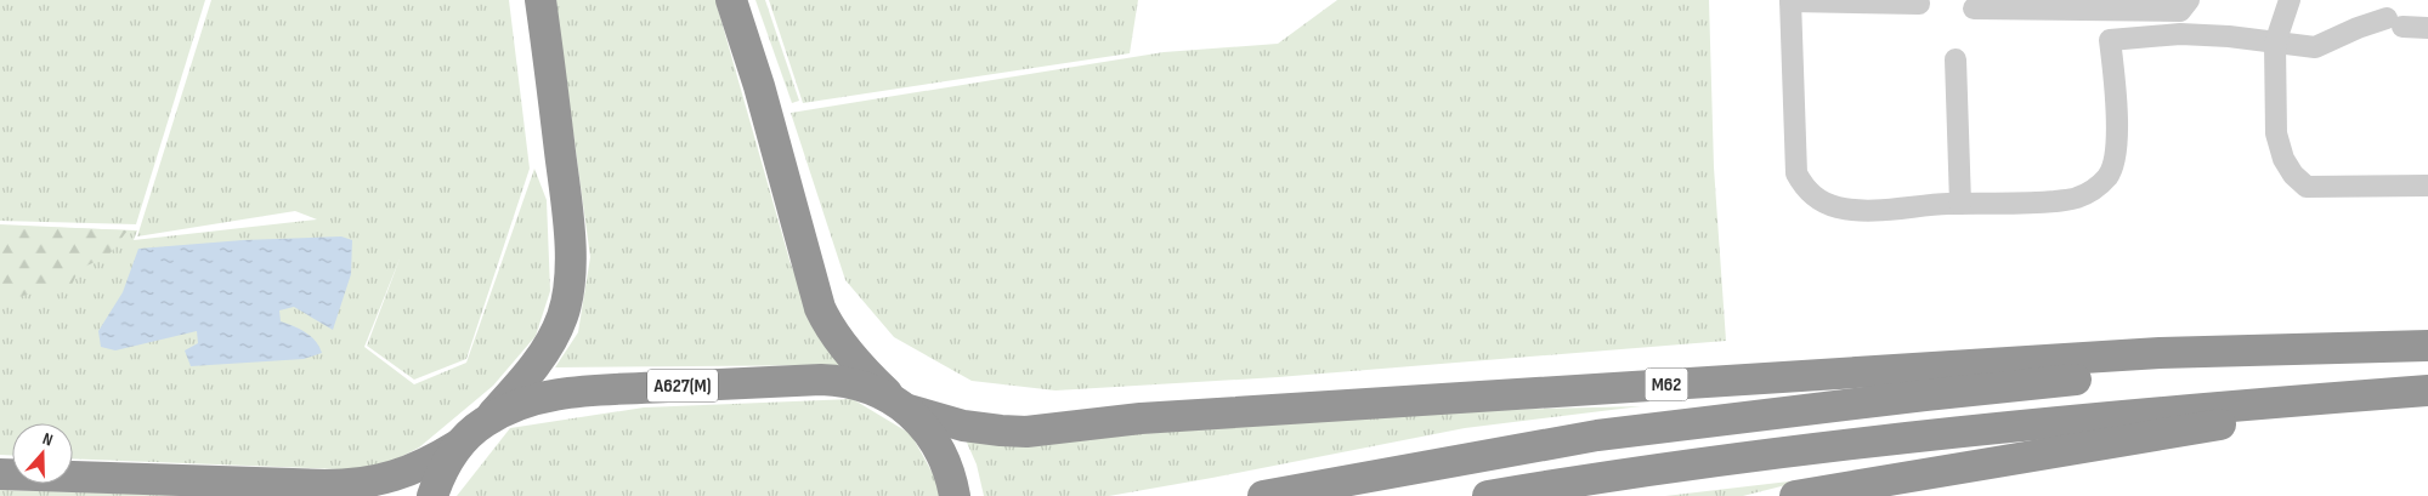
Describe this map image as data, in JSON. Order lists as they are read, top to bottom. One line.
{"streets":{"highway":["M62","A627(M)"]},"crossings":[["M62","A627(M)"]],"north":"top"}
